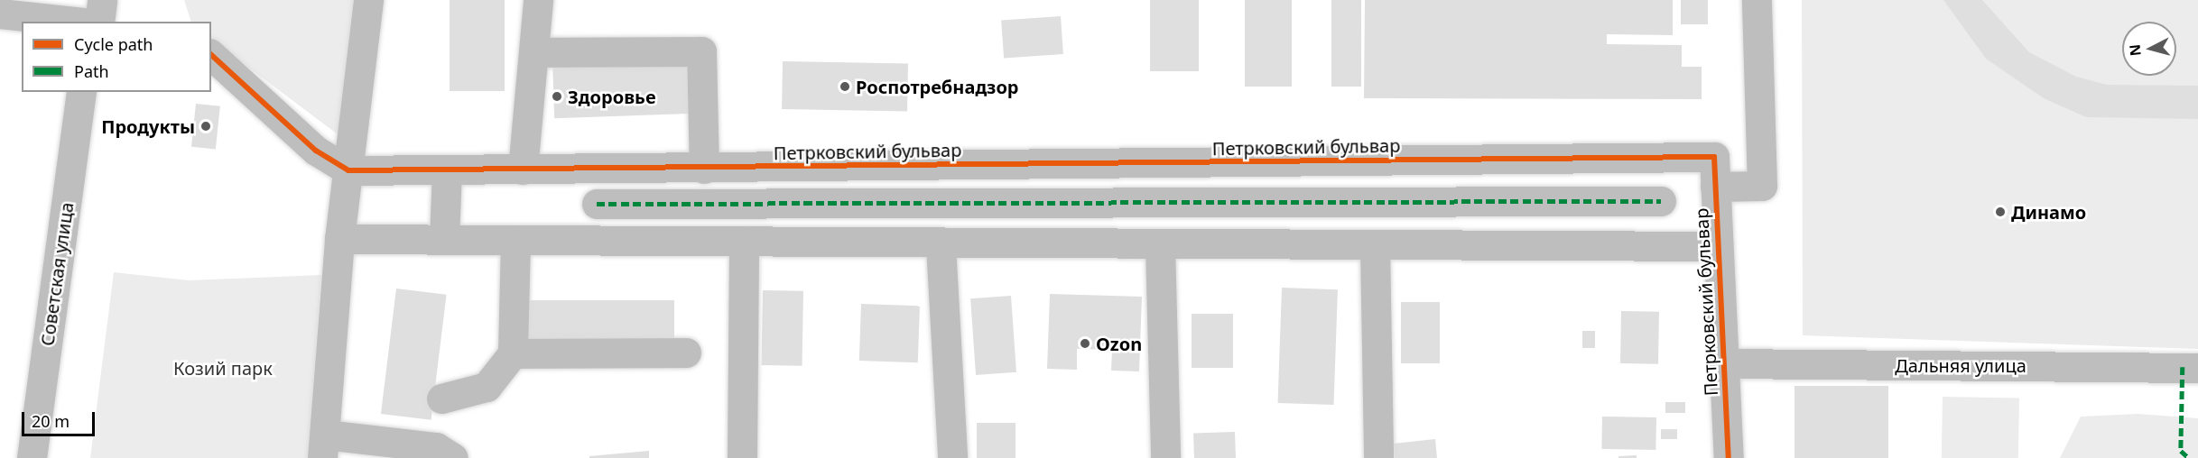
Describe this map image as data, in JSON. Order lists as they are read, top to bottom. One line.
{"streets":{"street":["Петрковский бульвар","Советская улица","Дальняя улица"]},"crossings":[["Петрковский бульвар","Дальняя улица"]],"parks":["Козий парк"],"places":["Роспотребнадзор","Здоровье","Продукты","Динамо","Ozon"],"legend":["Cycle path","Path"],"scale_bar":"20 m","north":"left"}
